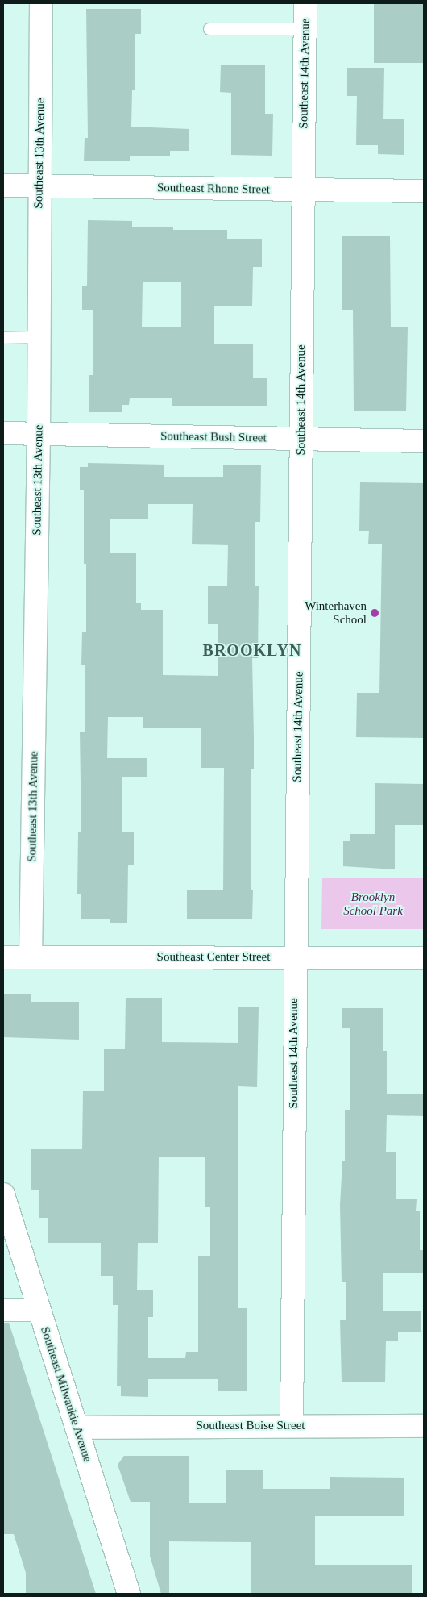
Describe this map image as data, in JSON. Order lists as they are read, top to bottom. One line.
{"streets":{"street":["Southeast 14th Avenue","Southeast 13th Avenue","Southeast Rhone Street","Southeast Bush Street","Southeast Center Street","Southeast Milwaukie Avenue","Southeast Boise Street"]},"crossings":[["Southeast 14th Avenue","Southeast Rhone Street"],["Southeast 14th Avenue","Southeast Bush Street"],["Southeast 14th Avenue","Southeast Center Street"],["Southeast 14th Avenue","Southeast Boise Street"],["Southeast 13th Avenue","Southeast Rhone Street"],["Southeast 13th Avenue","Southeast Bush Street"],["Southeast 13th Avenue","Southeast Center Street"],["Southeast Milwaukie Avenue","Southeast Boise Street"]],"districts":["BROOKLYN"],"parks":["Brooklyn School Park"],"places":["Winterhaven School"]}
